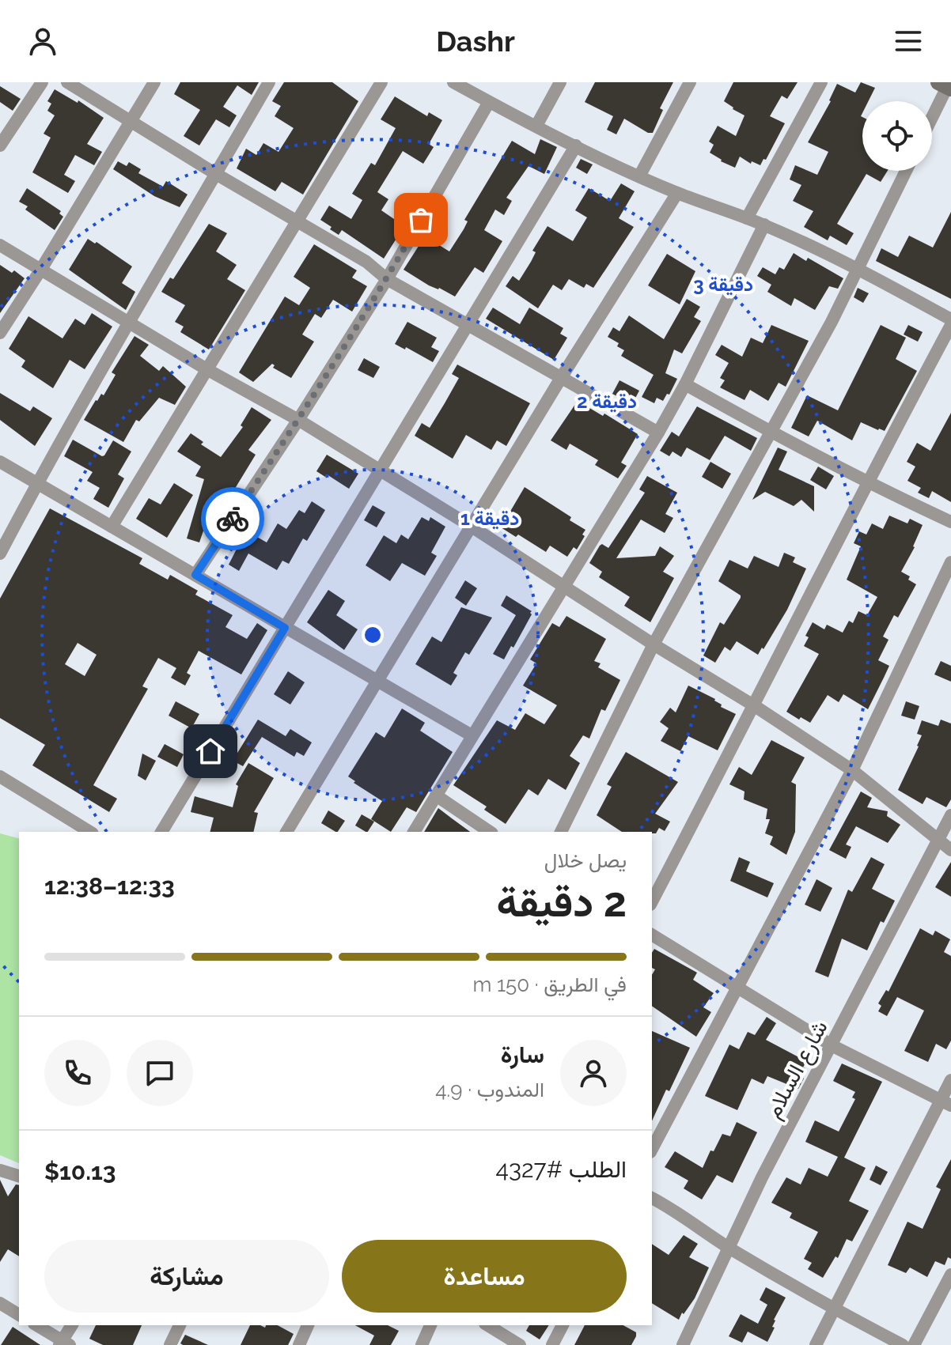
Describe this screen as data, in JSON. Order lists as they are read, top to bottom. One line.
{"streets":{"street":["شارع السلام"]},"page":{"header":"Dashr","heading":["2 دقيقة","يصل خلال","12:33–12:38"],"panel":["سارة","المندوب · 4.9","الطلب #4327","$10.13"],"bar":"في الطريق · 150 m","buttons":["مساعدة","مشاركة"]},"rings":["3 دقيقة","2 دقيقة","1 دقيقة"]}
